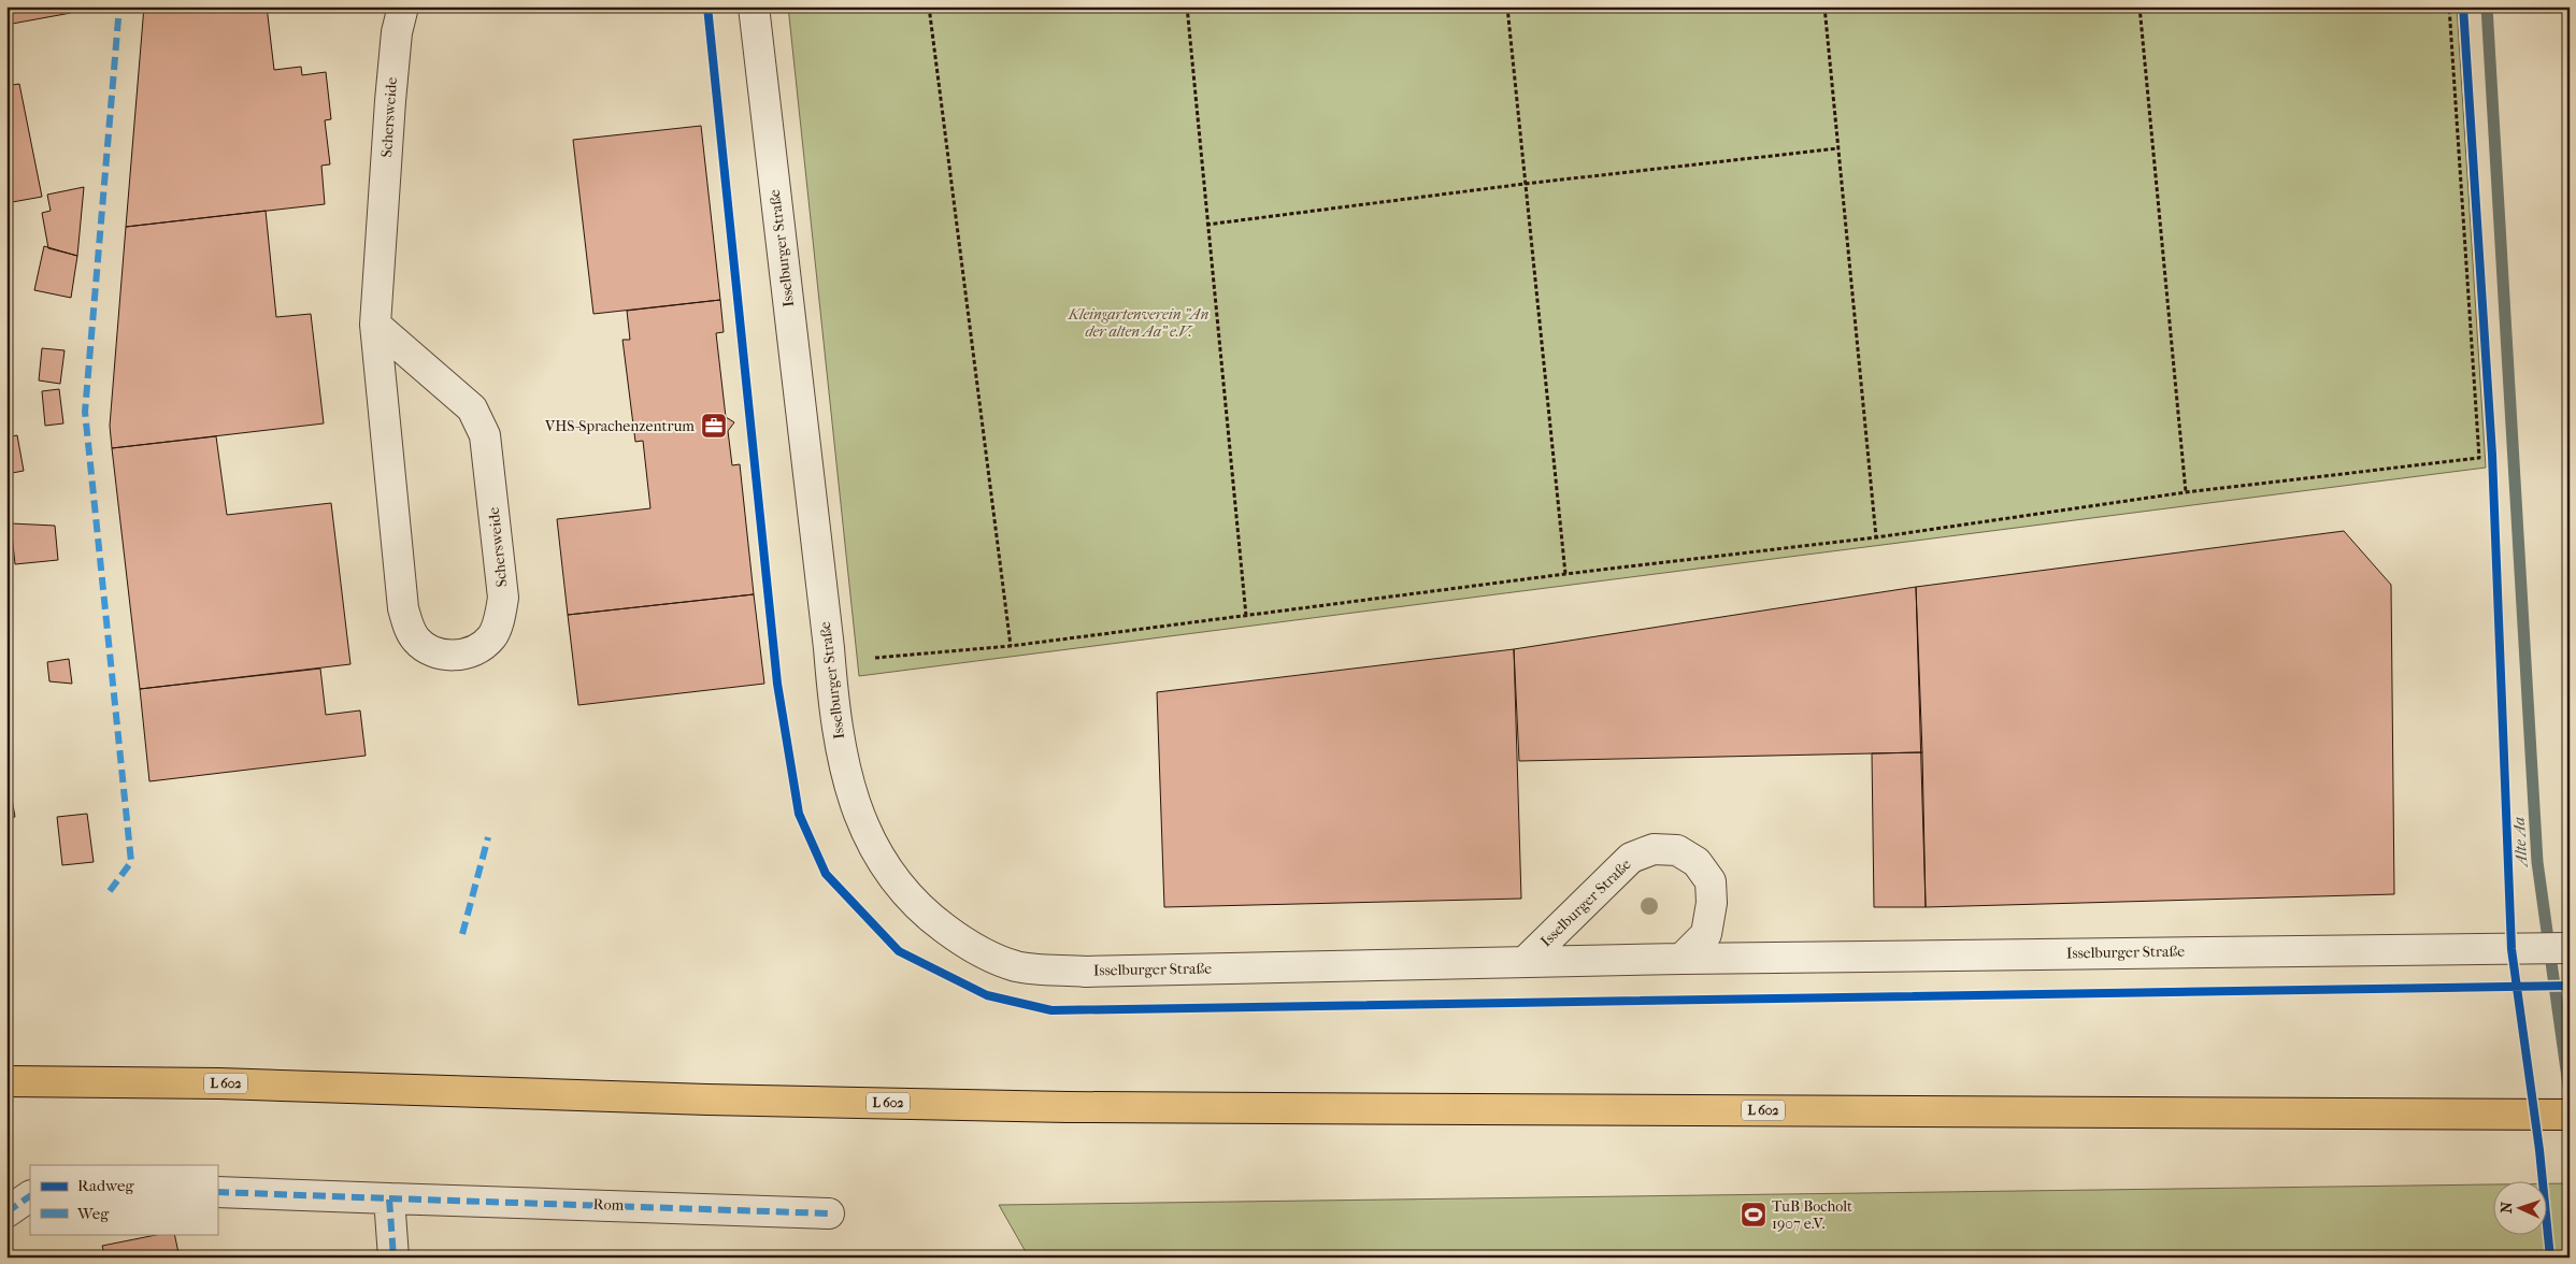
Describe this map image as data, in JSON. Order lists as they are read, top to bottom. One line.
{"streets":{"main road":["L 602"],"street":["Schersweide","Isselburger Straße","Rom"]},"water":["Alte Aa"],"parks":["Kleingartenverein \"An der alten Aa\" e.V."],"places":{"office":["VHS-Sprachenzentrum"],"sports":["TuB Bocholt 1907 e.V."]},"legend":["Radweg","Weg"],"north":"left"}
